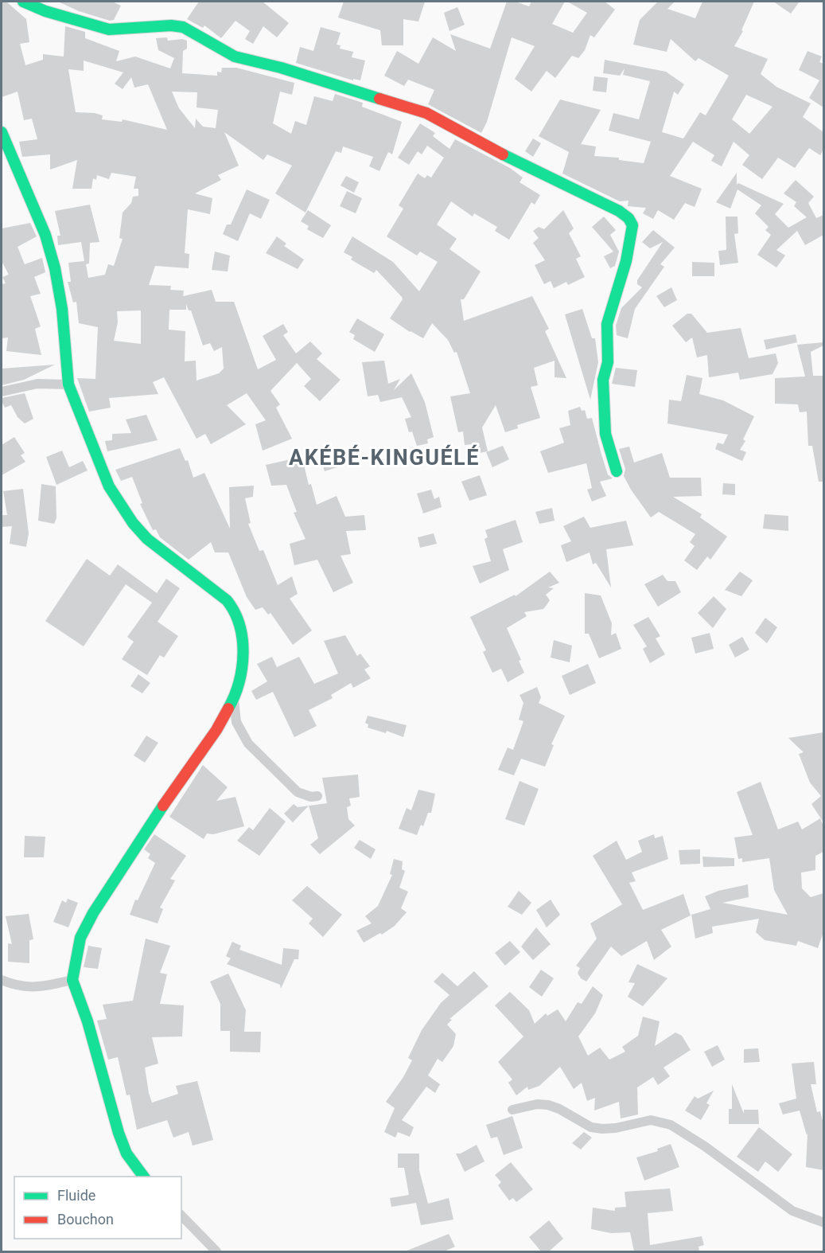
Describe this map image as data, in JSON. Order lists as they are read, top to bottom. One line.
{"districts":["AKÉBÉ-KINGUÉLÉ"],"legend":["Fluide","Bouchon"]}
